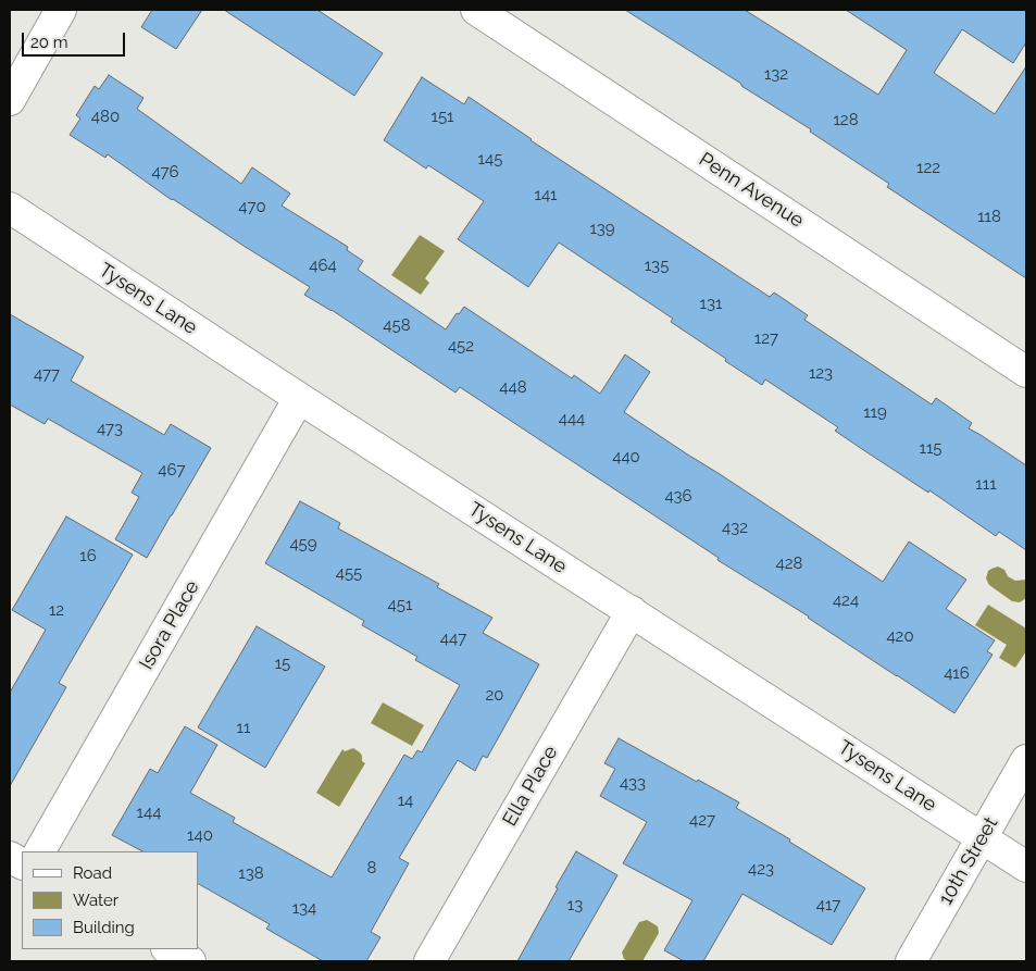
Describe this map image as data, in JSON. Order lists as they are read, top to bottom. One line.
{"streets":{"street":["Penn Avenue","Tysens Lane","Isora Place","Ella Place","10th Street"]},"crossings":[["Tysens Lane","Isora Place"],["Tysens Lane","Ella Place"],["Tysens Lane","10th Street"]],"house_numbers":["132","480","151","128","145","122","476","141","470","118","139","464","135","131","458","127","452","123","477","448","119","444","473","115","440","467","111","436","432","459","16","428","455","424","451","12","420","447","15","416","20","11","433","14","144","427","140","8","423","138","13","417","134"],"legend":["Road","Water","Building"],"scale_bar":"20 m"}
